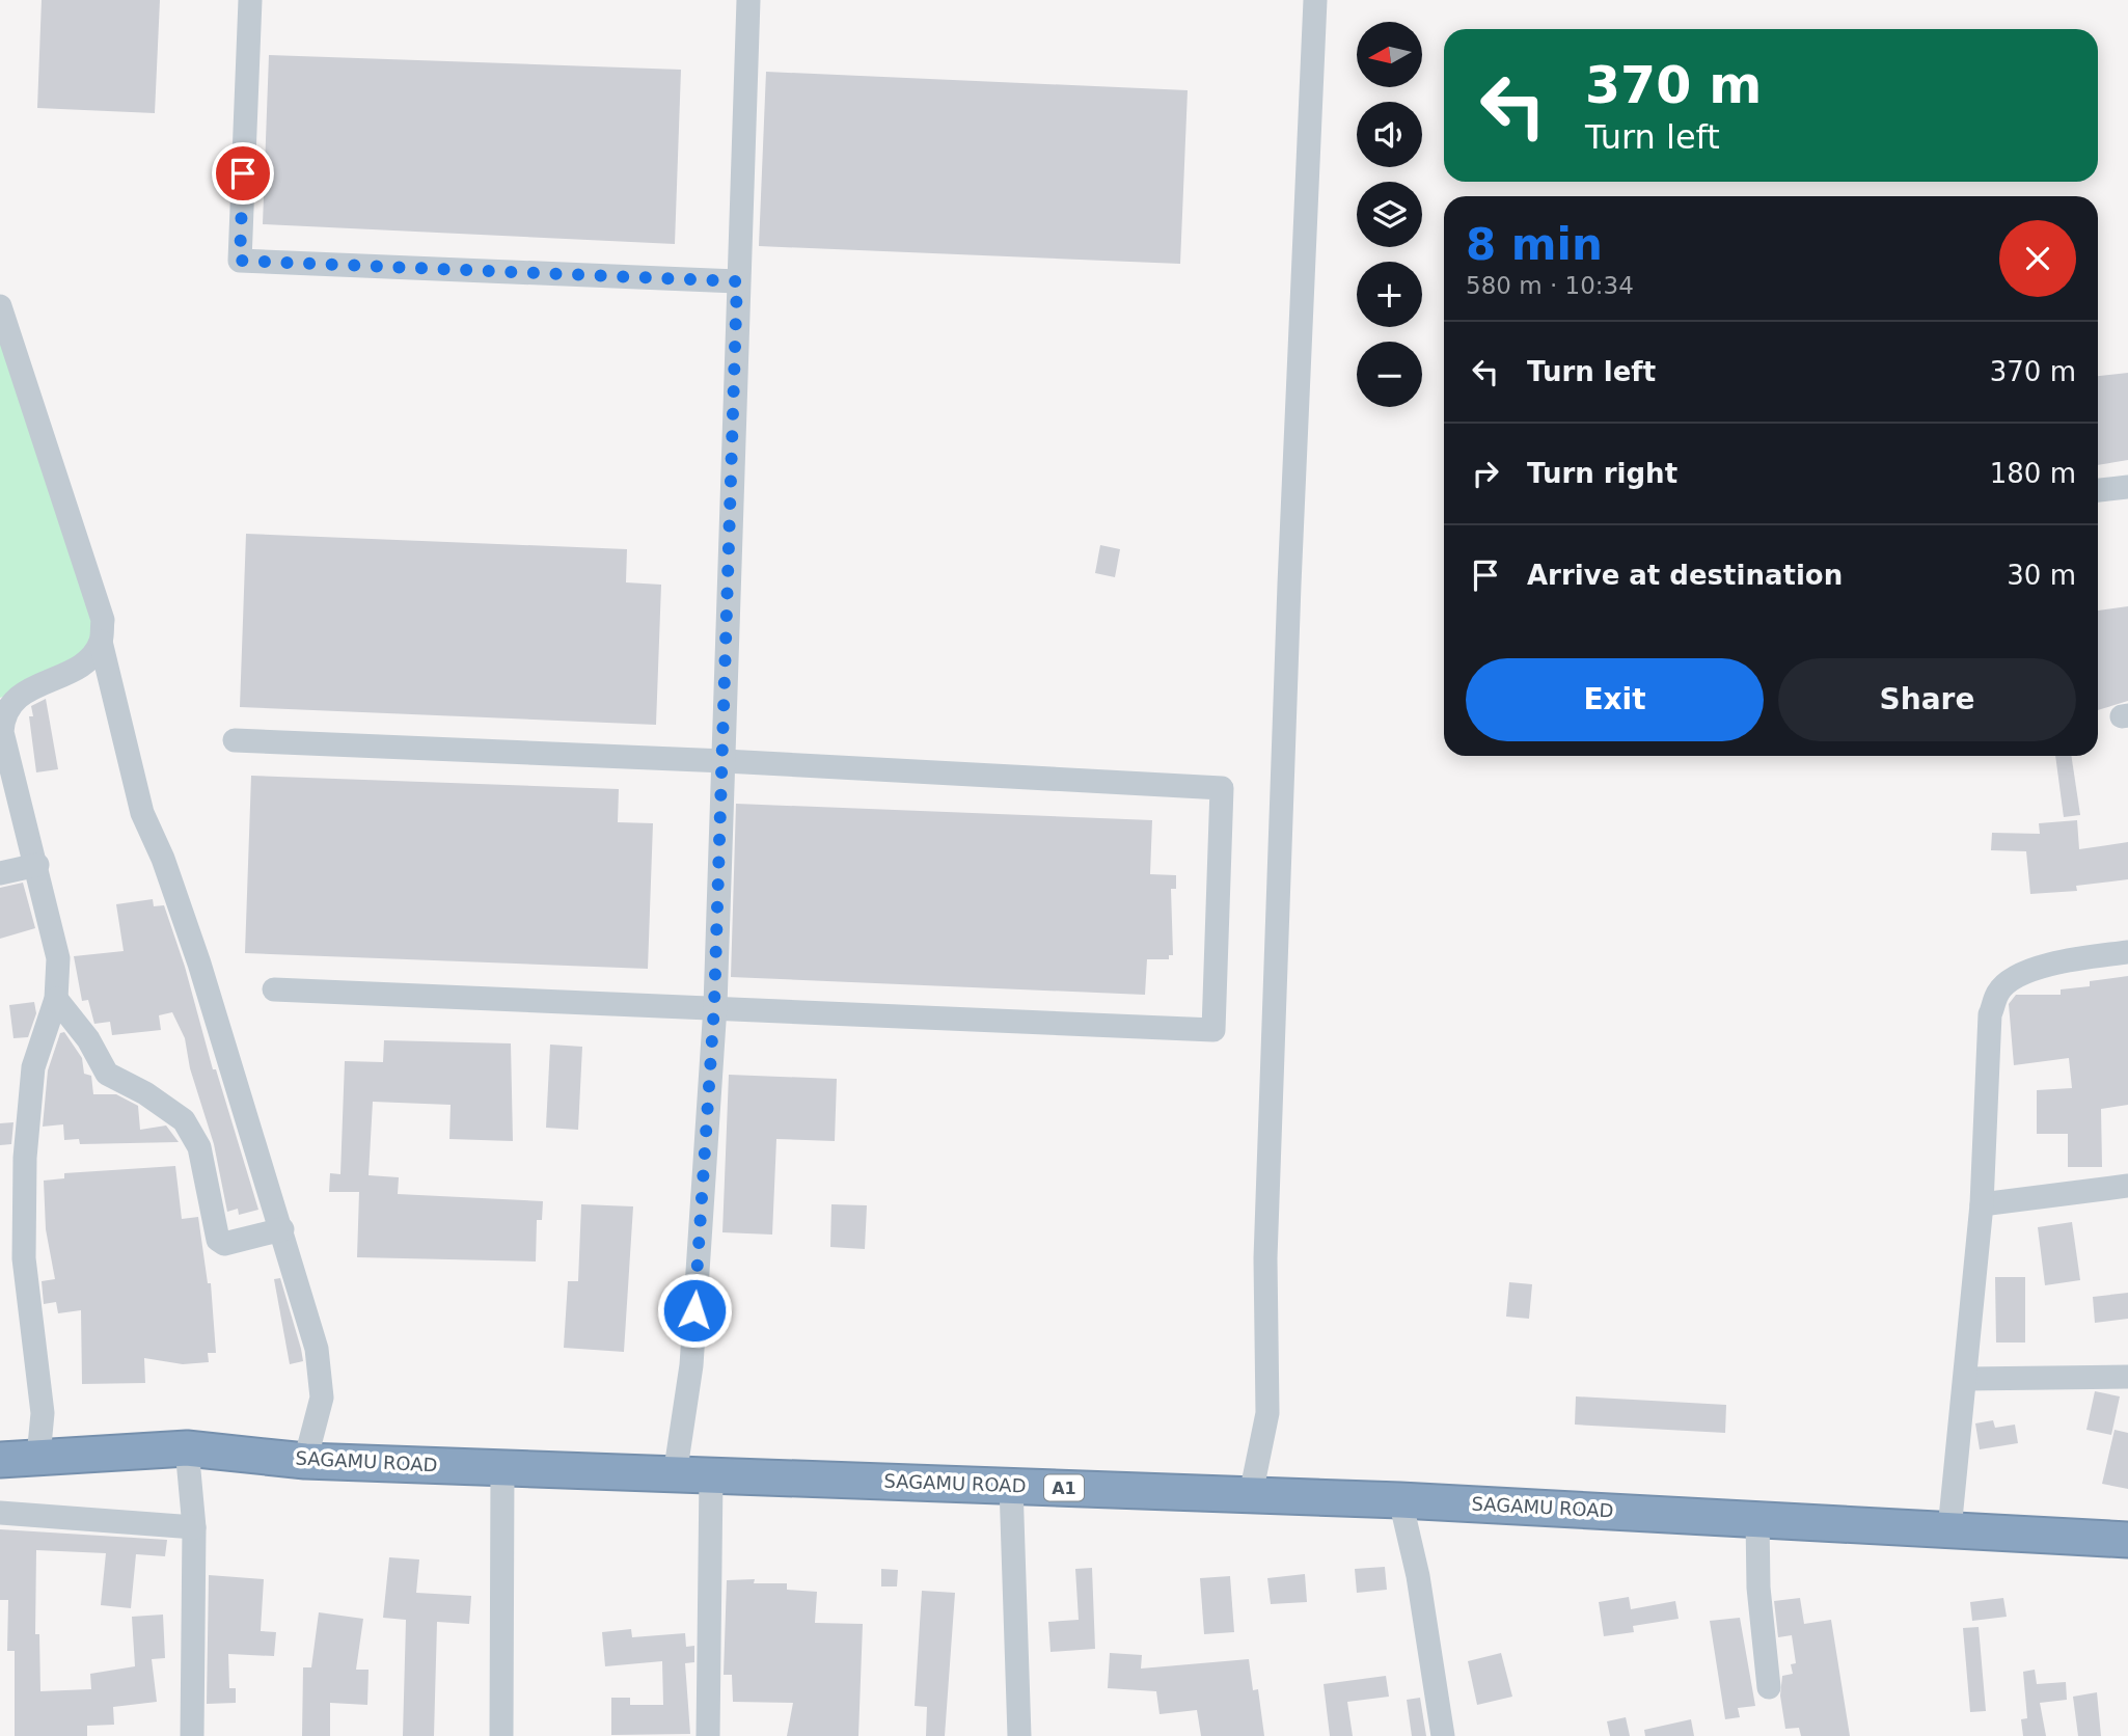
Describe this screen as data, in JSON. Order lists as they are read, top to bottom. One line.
{"streets":{"highway":["SAGAMU ROAD","A1"]},"north":"left","page":{"map_buttons":["+","−"],"turn":["370 m","Turn left"],"heading":["8 min","580 m · 10:34"],"list":[{"name":"Turn left","value":"370 m"},{"name":"Turn right","value":"180 m"},{"name":"Arrive at destination","value":"30 m"}],"buttons":["Exit","Share"]}}
